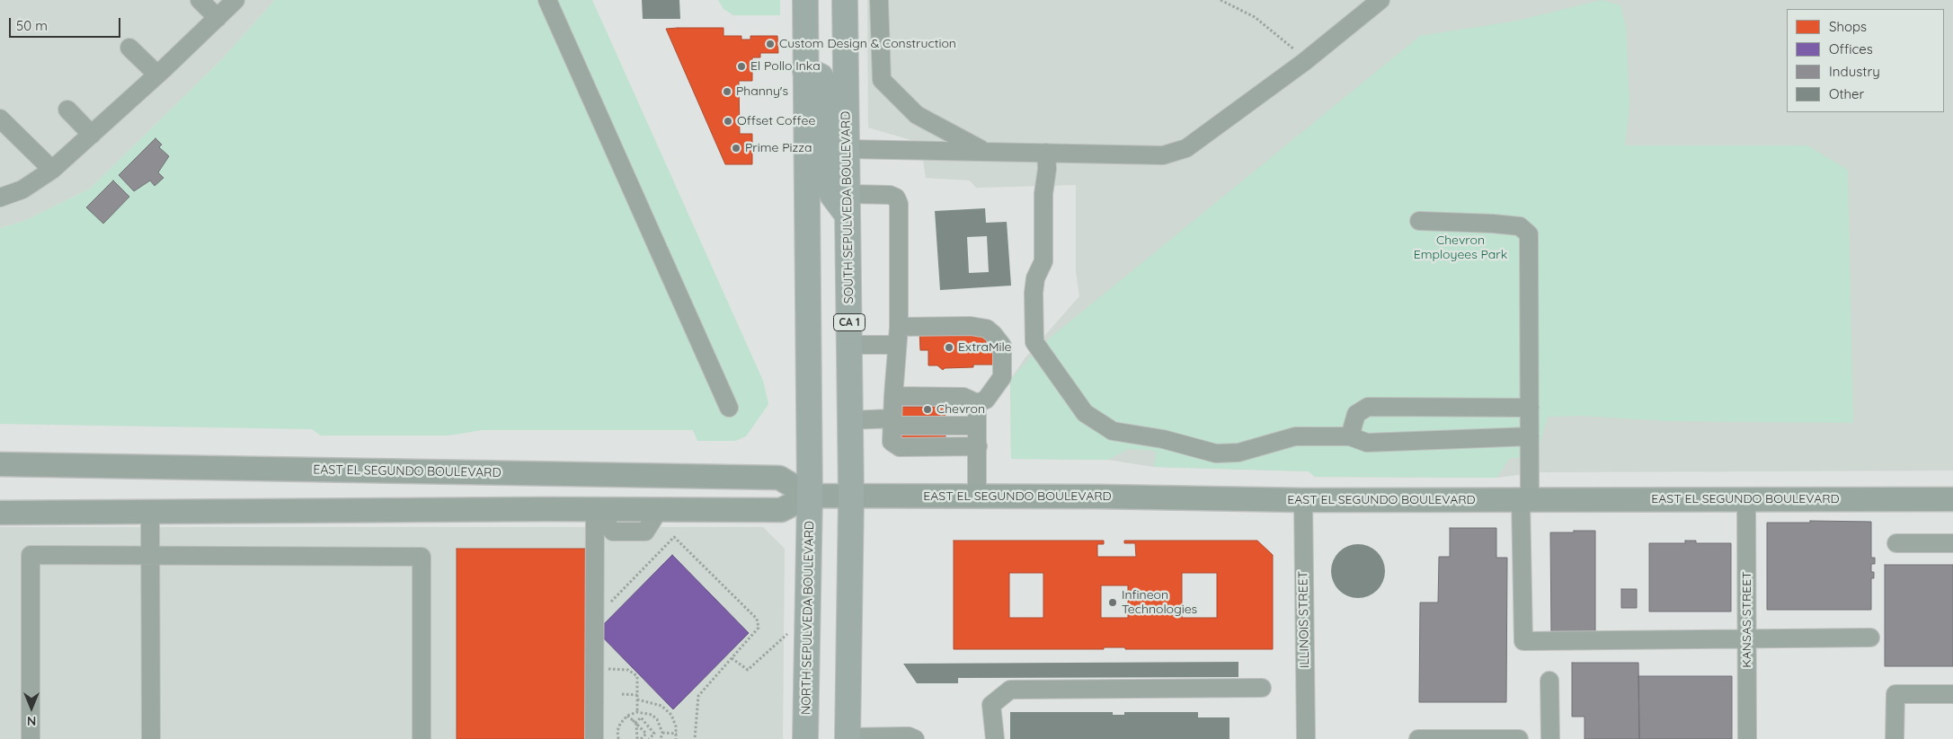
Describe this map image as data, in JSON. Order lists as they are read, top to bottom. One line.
{"streets":{"highway":["SOUTH SEPULVEDA BOULEVARD","CA 1","NORTH SEPULVEDA BOULEVARD"],"main road":["EAST EL SEGUNDO BOULEVARD"],"street":["ILLINOIS STREET","KANSAS STREET"]},"crossings":[["SOUTH SEPULVEDA BOULEVARD","CA 1"],["SOUTH SEPULVEDA BOULEVARD","EAST EL SEGUNDO BOULEVARD"],["CA 1","EAST EL SEGUNDO BOULEVARD"],["EAST EL SEGUNDO BOULEVARD","NORTH SEPULVEDA BOULEVARD"],["EAST EL SEGUNDO BOULEVARD","ILLINOIS STREET"],["EAST EL SEGUNDO BOULEVARD","KANSAS STREET"]],"parks":["Chevron Employees Park"],"places":["Custom Design & Construction","El Pollo Inka","Phanny's","Offset Coffee","Prime Pizza","ExtraMile","Chevron","Infineon Technologies"],"legend":["Shops","Offices","Industry","Other"],"scale_bar":"50 m","north":"bottom"}
